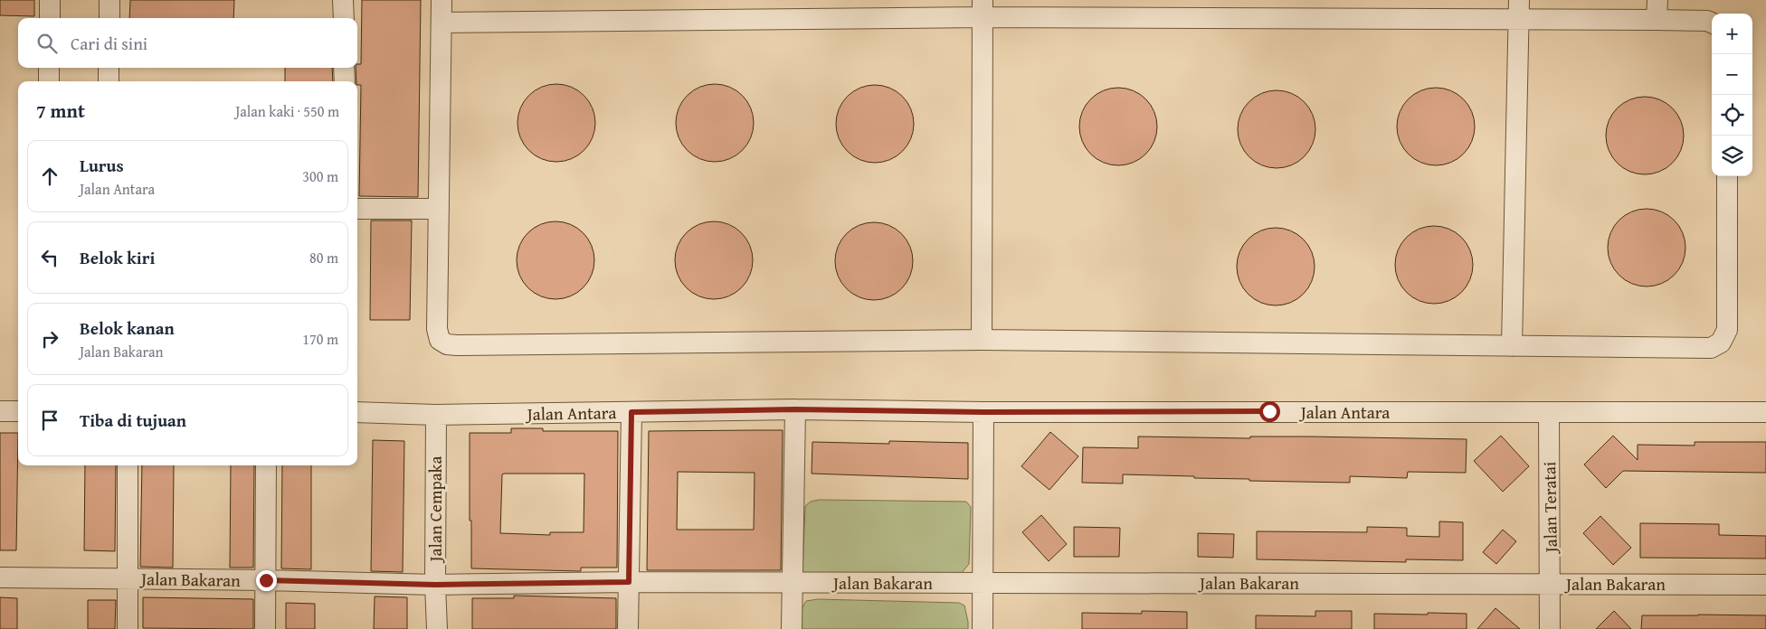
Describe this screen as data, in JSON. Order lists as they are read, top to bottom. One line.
{"streets":{"street":["Jalan Antara","Jalan Teratai","Jalan Cempaka","Jalan Bakaran"]},"crossings":[["Jalan Antara","Jalan Teratai"],["Jalan Antara","Jalan Cempaka"],["Jalan Teratai","Jalan Bakaran"],["Jalan Cempaka","Jalan Bakaran"]],"page":{"map_buttons":["+","−"],"search":"Cari di sini","heading":["7 mnt","Jalan kaki · 550 m"],"list":[["Lurus","Jalan Antara","300 m"],["Belok kiri","80 m"],["Belok kanan","Jalan Bakaran","170 m"],"Tiba di tujuan"]}}
